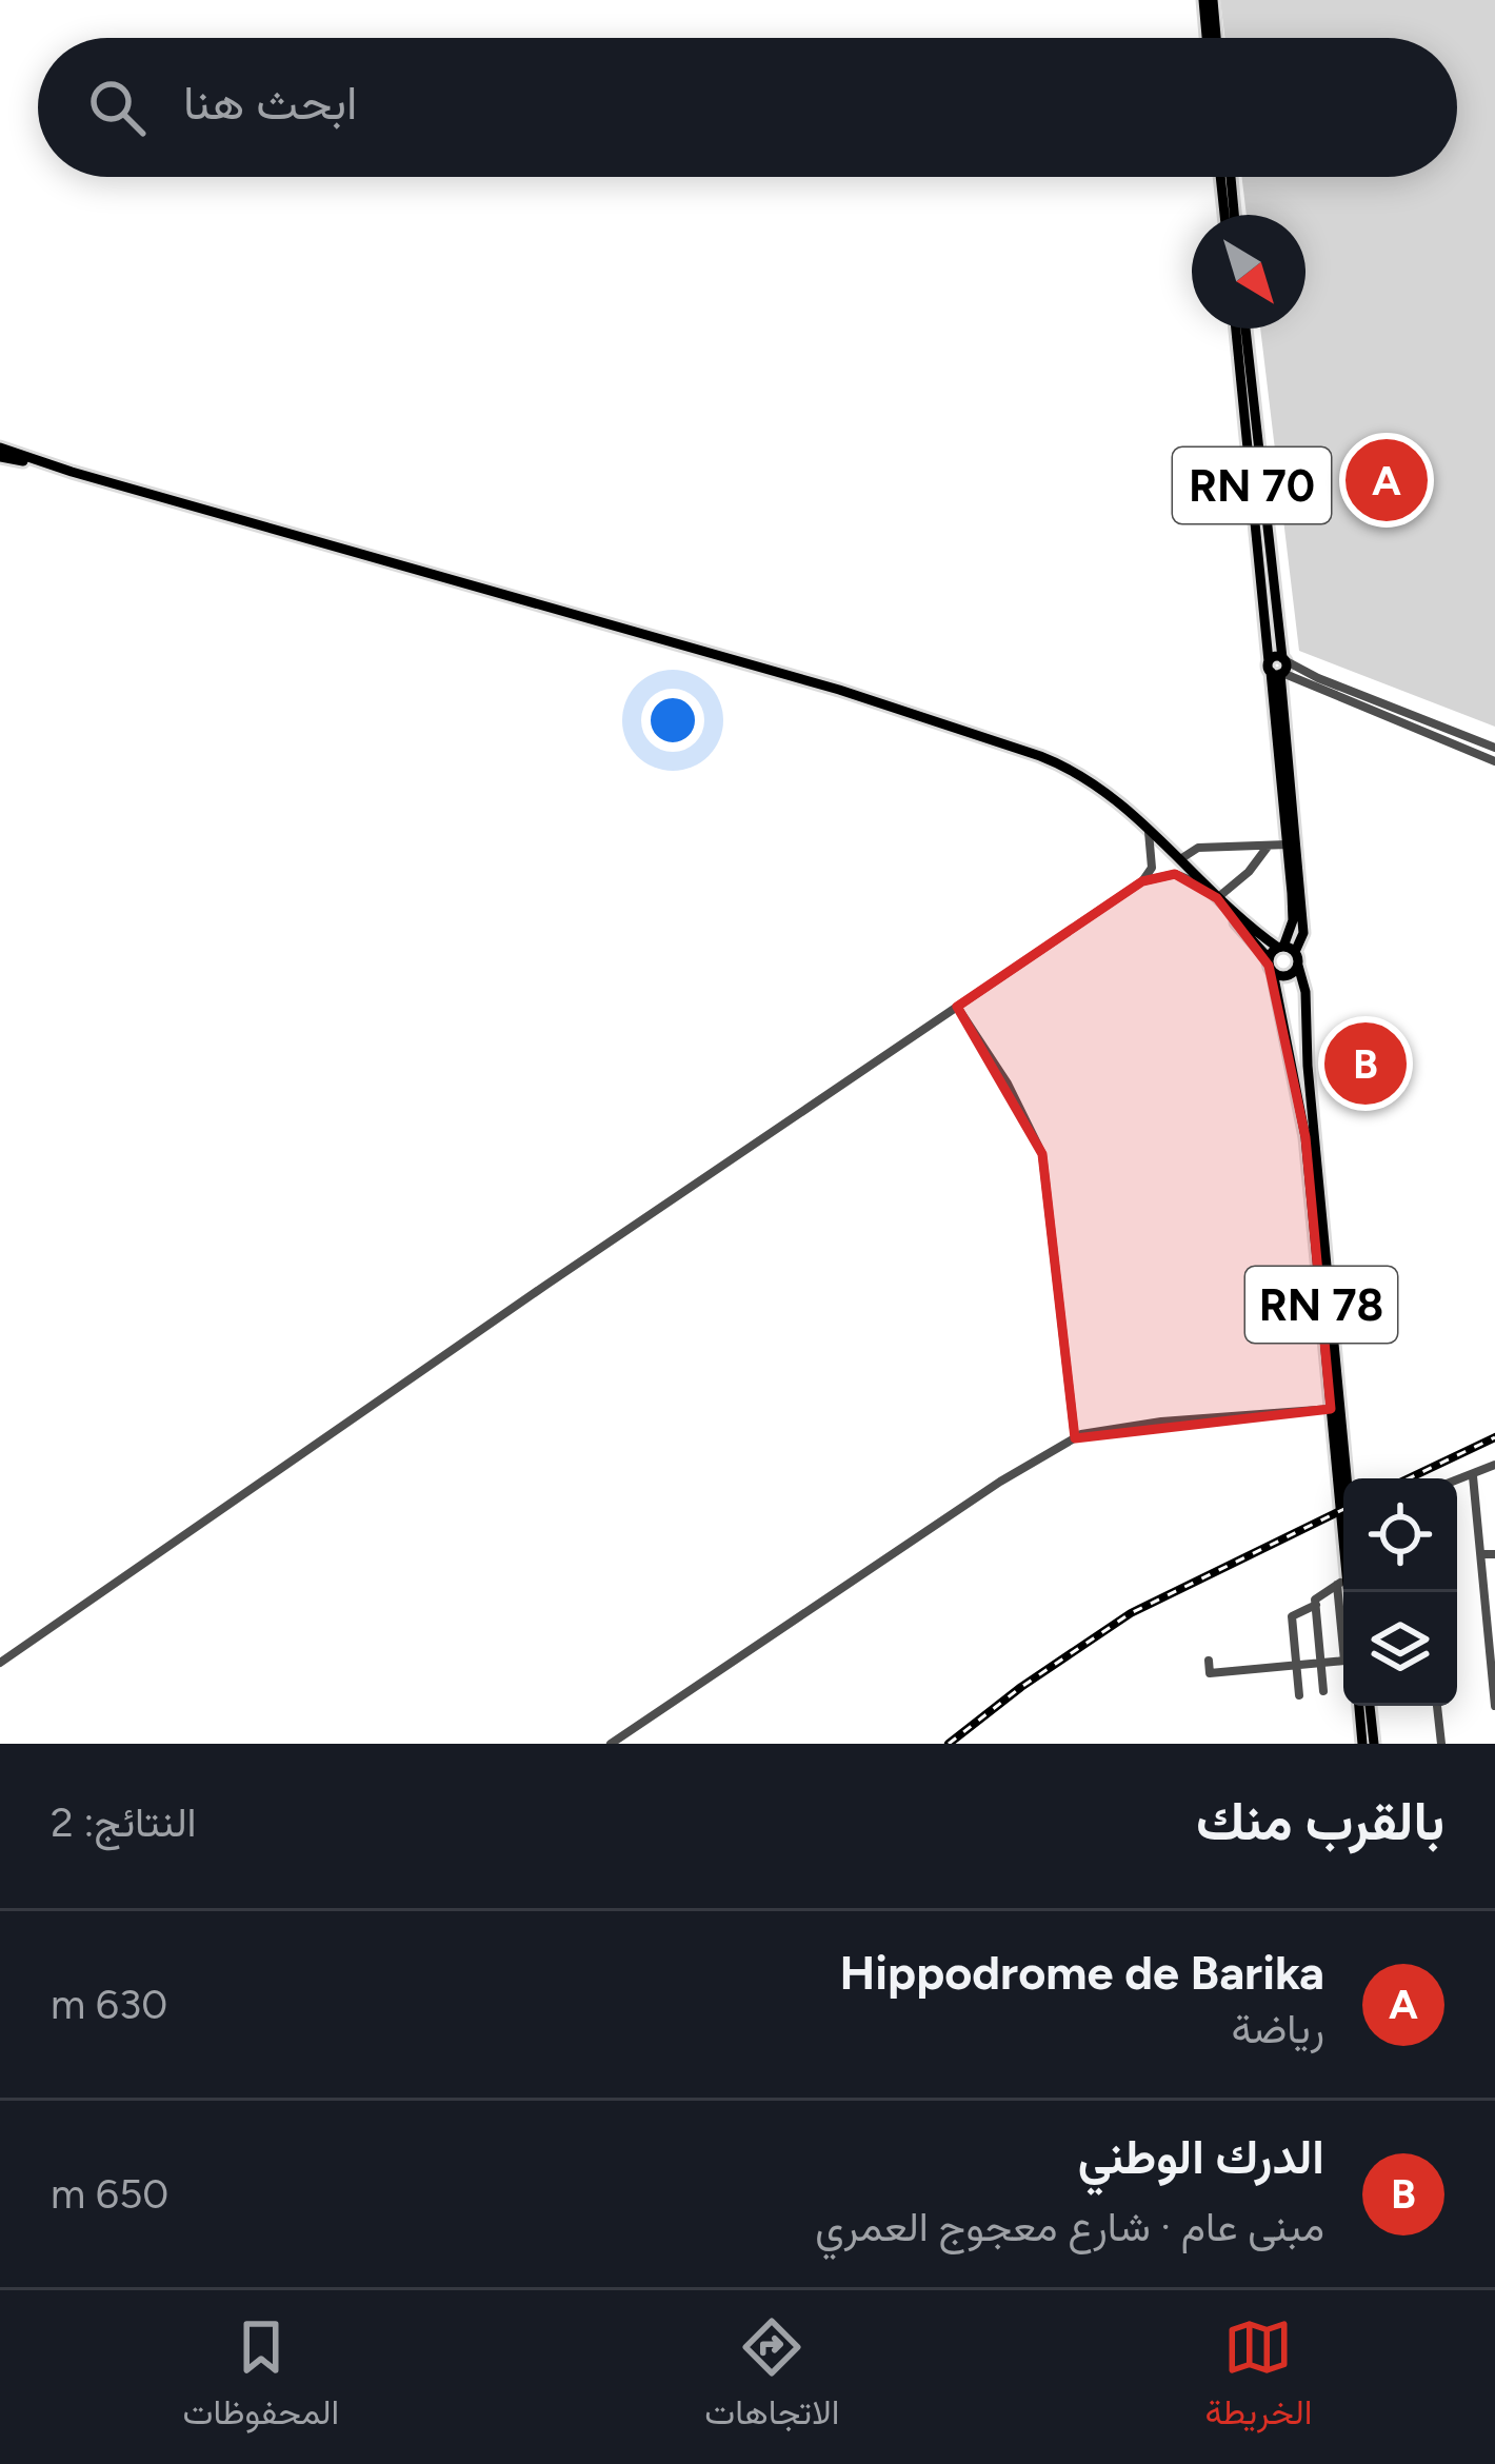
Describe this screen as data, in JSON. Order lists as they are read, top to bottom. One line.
{"streets":{"main road":["RN 70","RN 78"]},"crossings":[["RN 70","RN 78"]],"north":"bottom right","page":{"search":"ابحث هنا","pins":["A","B"],"heading":["بالقرب منك","النتائج: 2"],"list":[{"mark":"A","name":"Hippodrome de Barika","note":"رياضة","value":"630 m"},{"mark":"B","name":"الدرك الوطني","note":"مبنى عام · شارع معجوج العمري","value":"650 m"}],"nav":["الخريطة","الاتجاهات","المحفوظات"]}}
